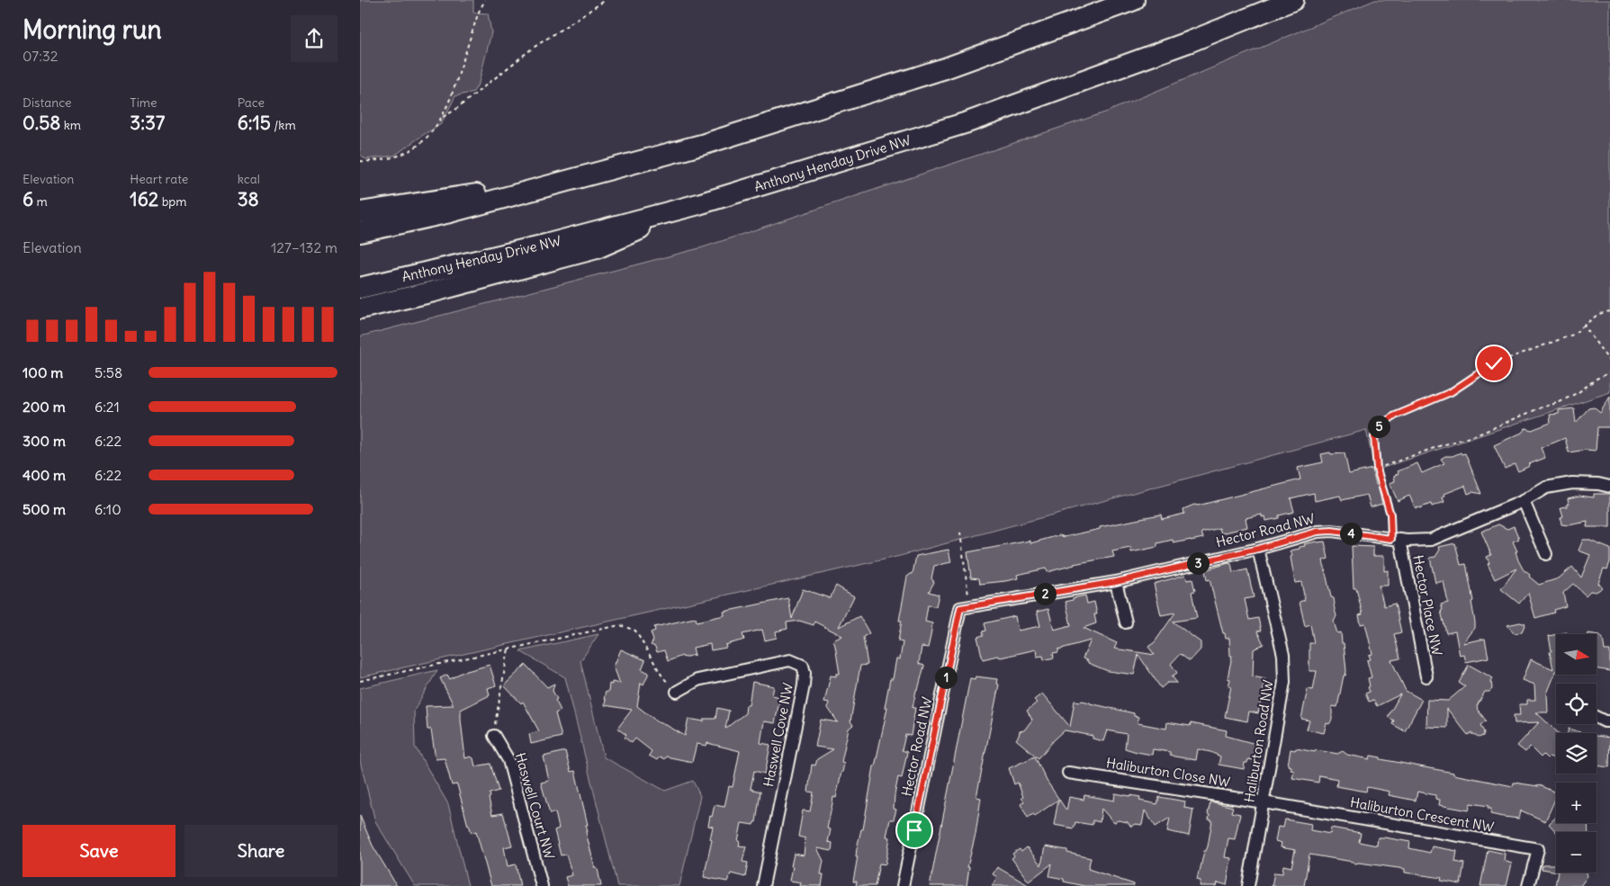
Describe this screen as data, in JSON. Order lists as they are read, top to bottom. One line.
{"streets":{"highway":["Anthony Henday Drive NW"],"street":["Hector Road NW","Hector Place NW","Haswell Cove NW","Haliburton Road NW","Haliburton Close NW","Haswell Court NW","Haliburton Crescent NW"]},"crossings":[["Hector Road NW","Hector Place NW"],["Hector Road NW","Haliburton Road NW"],["Haliburton Road NW","Haliburton Close NW"],["Haliburton Road NW","Haliburton Crescent NW"],["Haliburton Close NW","Haliburton Crescent NW"]],"north":"right","page":{"heading":["Morning run","07:32"],"stats":[["Distance","0.58 km"],["Time","3:37"],["Pace","6:15 /km"],["Elevation","6 m"],["Heart rate","162 bpm"],["kcal","38"]],"chart":["Elevation","127–132 m"],"list":[{"name":"100 m","note":"5:58"},{"name":"200 m","note":"6:21"},{"name":"300 m","note":"6:22"},{"name":"400 m","note":"6:22"},{"name":"500 m","note":"6:10"}],"pins":["5","4","3","2","1"],"map_buttons":["+","−"],"buttons":["Save","Share"]}}
